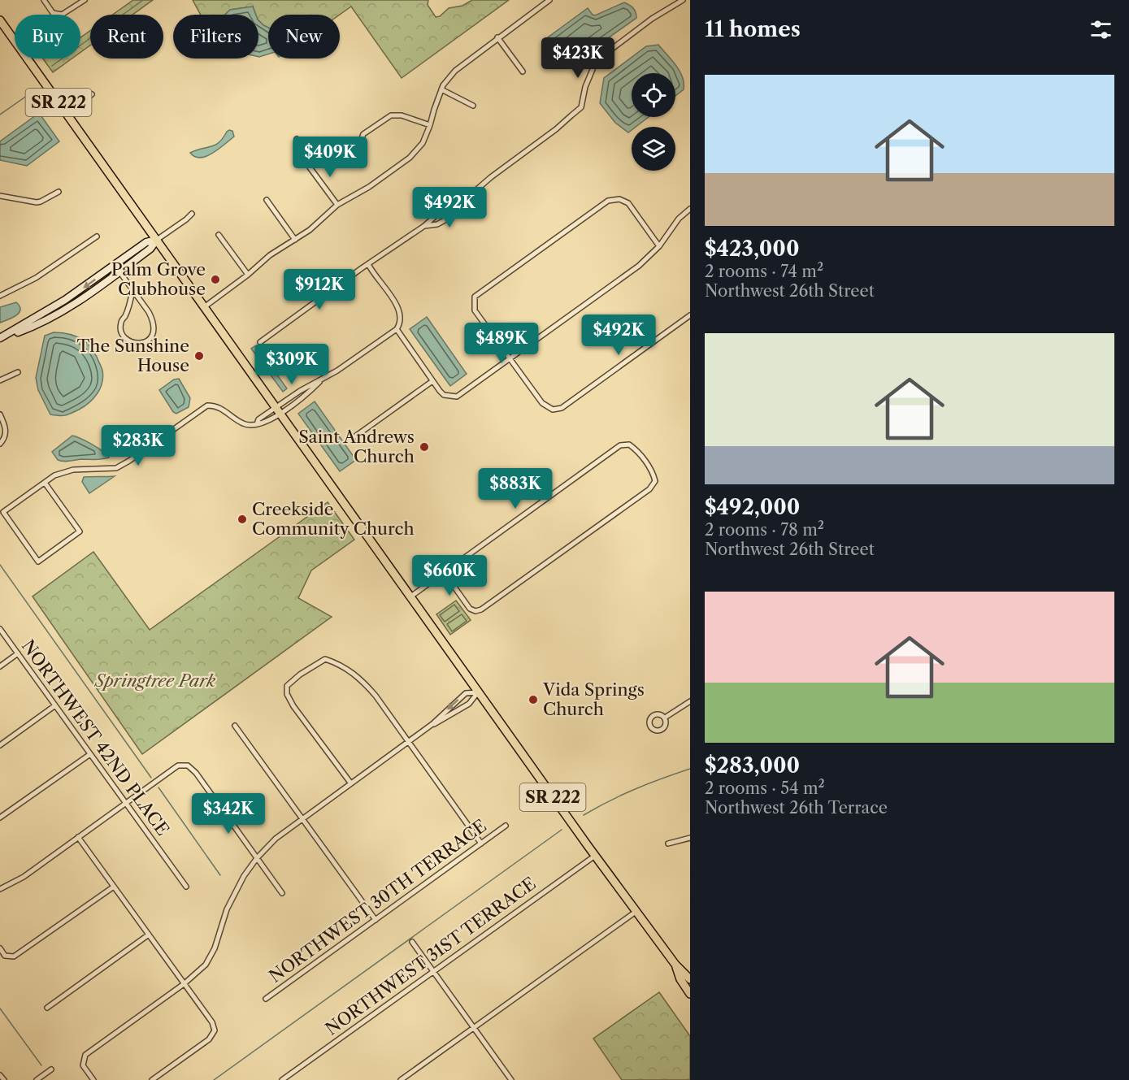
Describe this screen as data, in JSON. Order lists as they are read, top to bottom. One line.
{"streets":{"main road":["SR 222"],"street":["NORTHWEST 42ND PLACE","NORTHWEST 30TH TERRACE","NORTHWEST 31ST TERRACE"]},"crossings":[["SR 222","NORTHWEST 31ST TERRACE"]],"parks":["Springtree Park"],"places":["Palm Grove Clubhouse","The Sunshine House","Saint Andrews Church","Creekside Community Church","Vida Springs Church"],"page":{"heading":"11 homes","chip":["Buy","Rent","Filters","New"],"price":["$423K","$409K","$492K","$912K","$492K","$489K","$309K","$283K","$883K","$660K","$342K"],"list":[{"name":"$423,000","note":"2 rooms · 74 m² · Northwest 26th Street"},{"name":"$492,000","note":"2 rooms · 78 m² · Northwest 26th Street"},{"name":"$283,000","note":"2 rooms · 54 m² · Northwest 26th Terrace"}]}}
